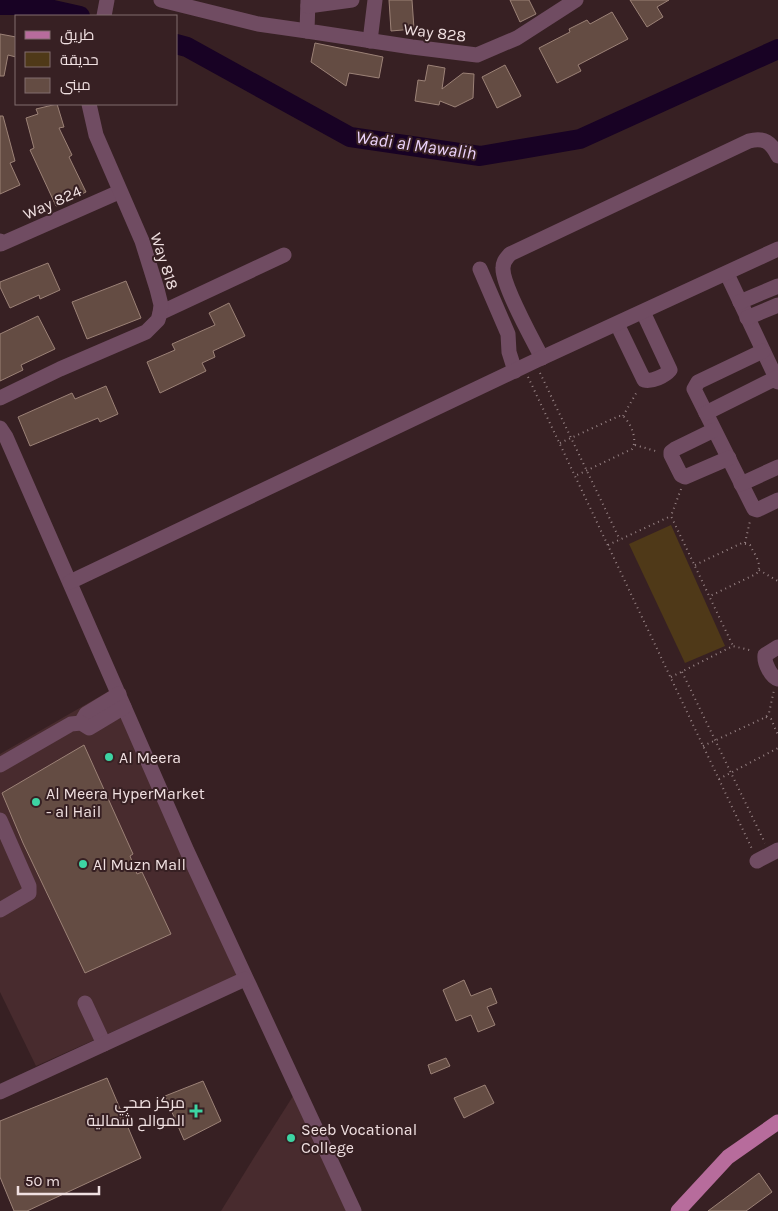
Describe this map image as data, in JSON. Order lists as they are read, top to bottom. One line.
{"streets":{"street":["Way 828","Way 824","Way 818"]},"crossings":[["Way 824","Way 818"]],"water":["Wadi al Mawalih"],"places":{"other":["Al Meera","Al Meera HyperMarket - al Hail","Al Muzn Mall","Seeb Vocational College"],"health":["مركز صحي الموالح شمالية"]},"legend":["طريق","حديقة","مبنى"],"scale_bar":"50 m"}
